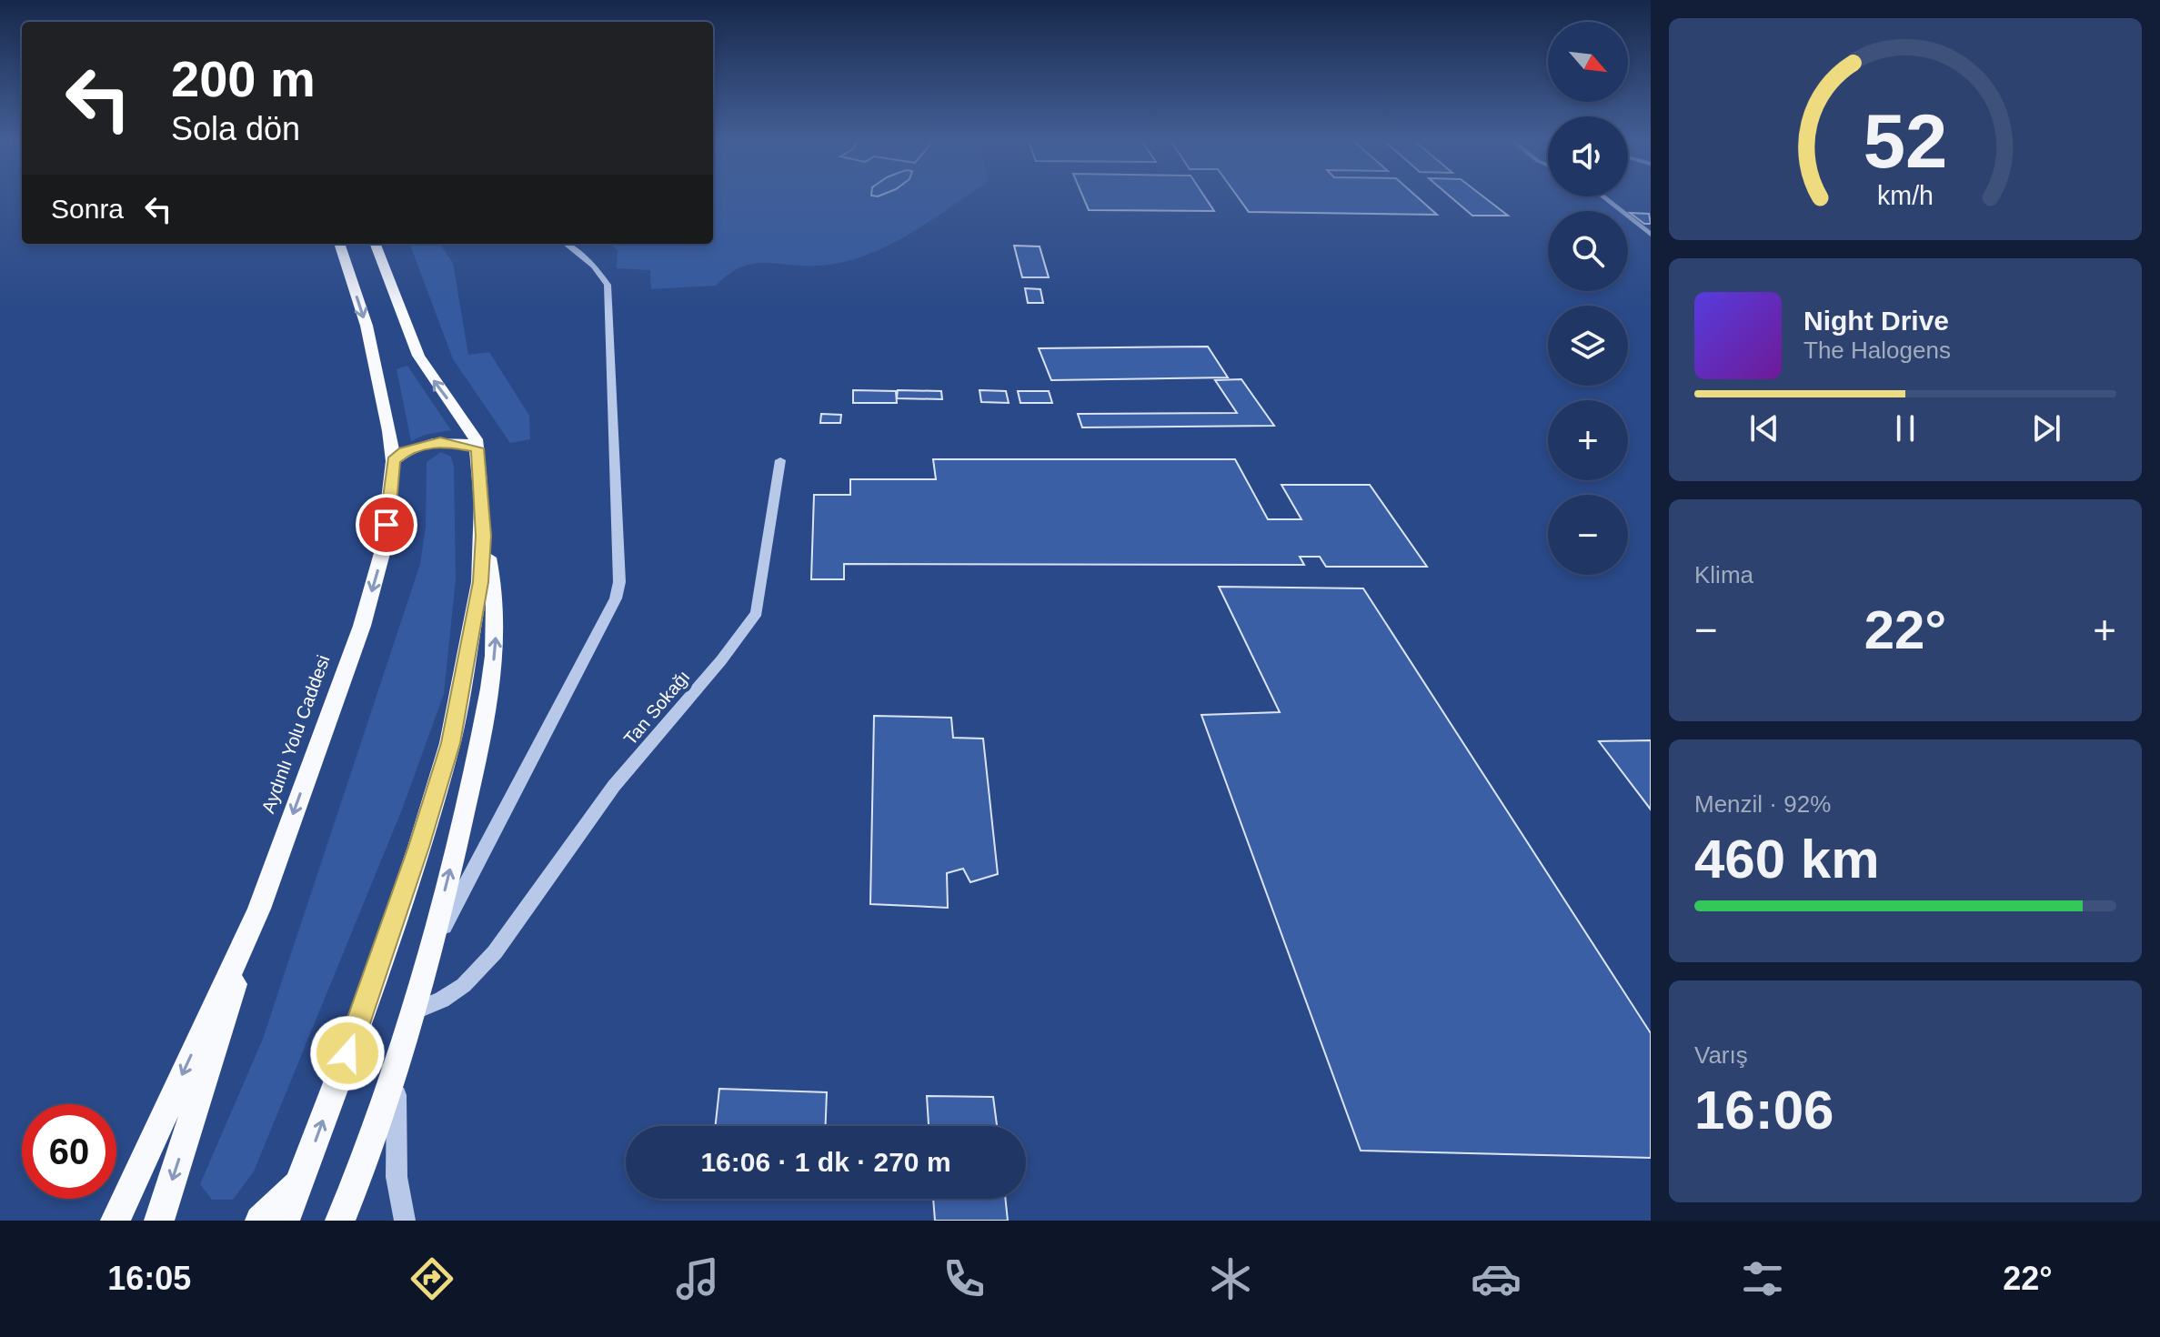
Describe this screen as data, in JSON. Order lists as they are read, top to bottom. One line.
{"streets":{"main road":["Aydınlı Yolu Caddesi"],"street":["Tan Sokağı"]},"north":"bottom right","page":{"map_buttons":["+","−"],"turn":["200 m","Sola dön"],"then":"Sonra","song":["Night Drive","The Halogens"],"tile":["Klima",["Menzil · 92%","460 km"],["Varış","16:06"]],"heat":["−","22°","+"],"limit":"60","trip":"16:06 · 1 dk · 270 m","tabs":["16:05","22°"],"gauge":["52","km/h"]}}
